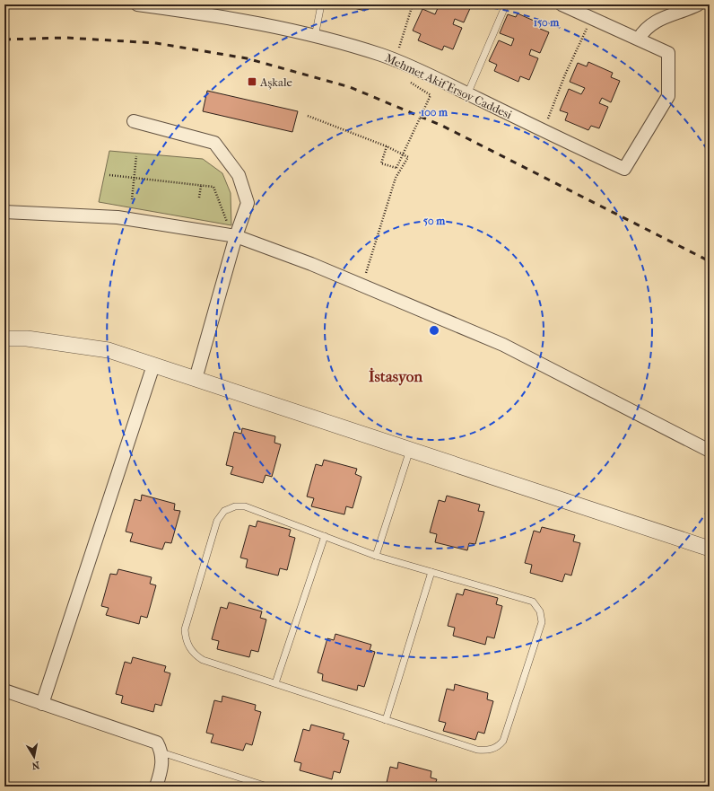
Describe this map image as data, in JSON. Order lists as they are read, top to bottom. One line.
{"streets":{"street":["Mehmet Akif Ersoy Caddesi"]},"districts":["İstasyon"],"places":{"transit":["Aşkale"]},"north":"bottom","rings":["150 m","100 m","50 m"]}
